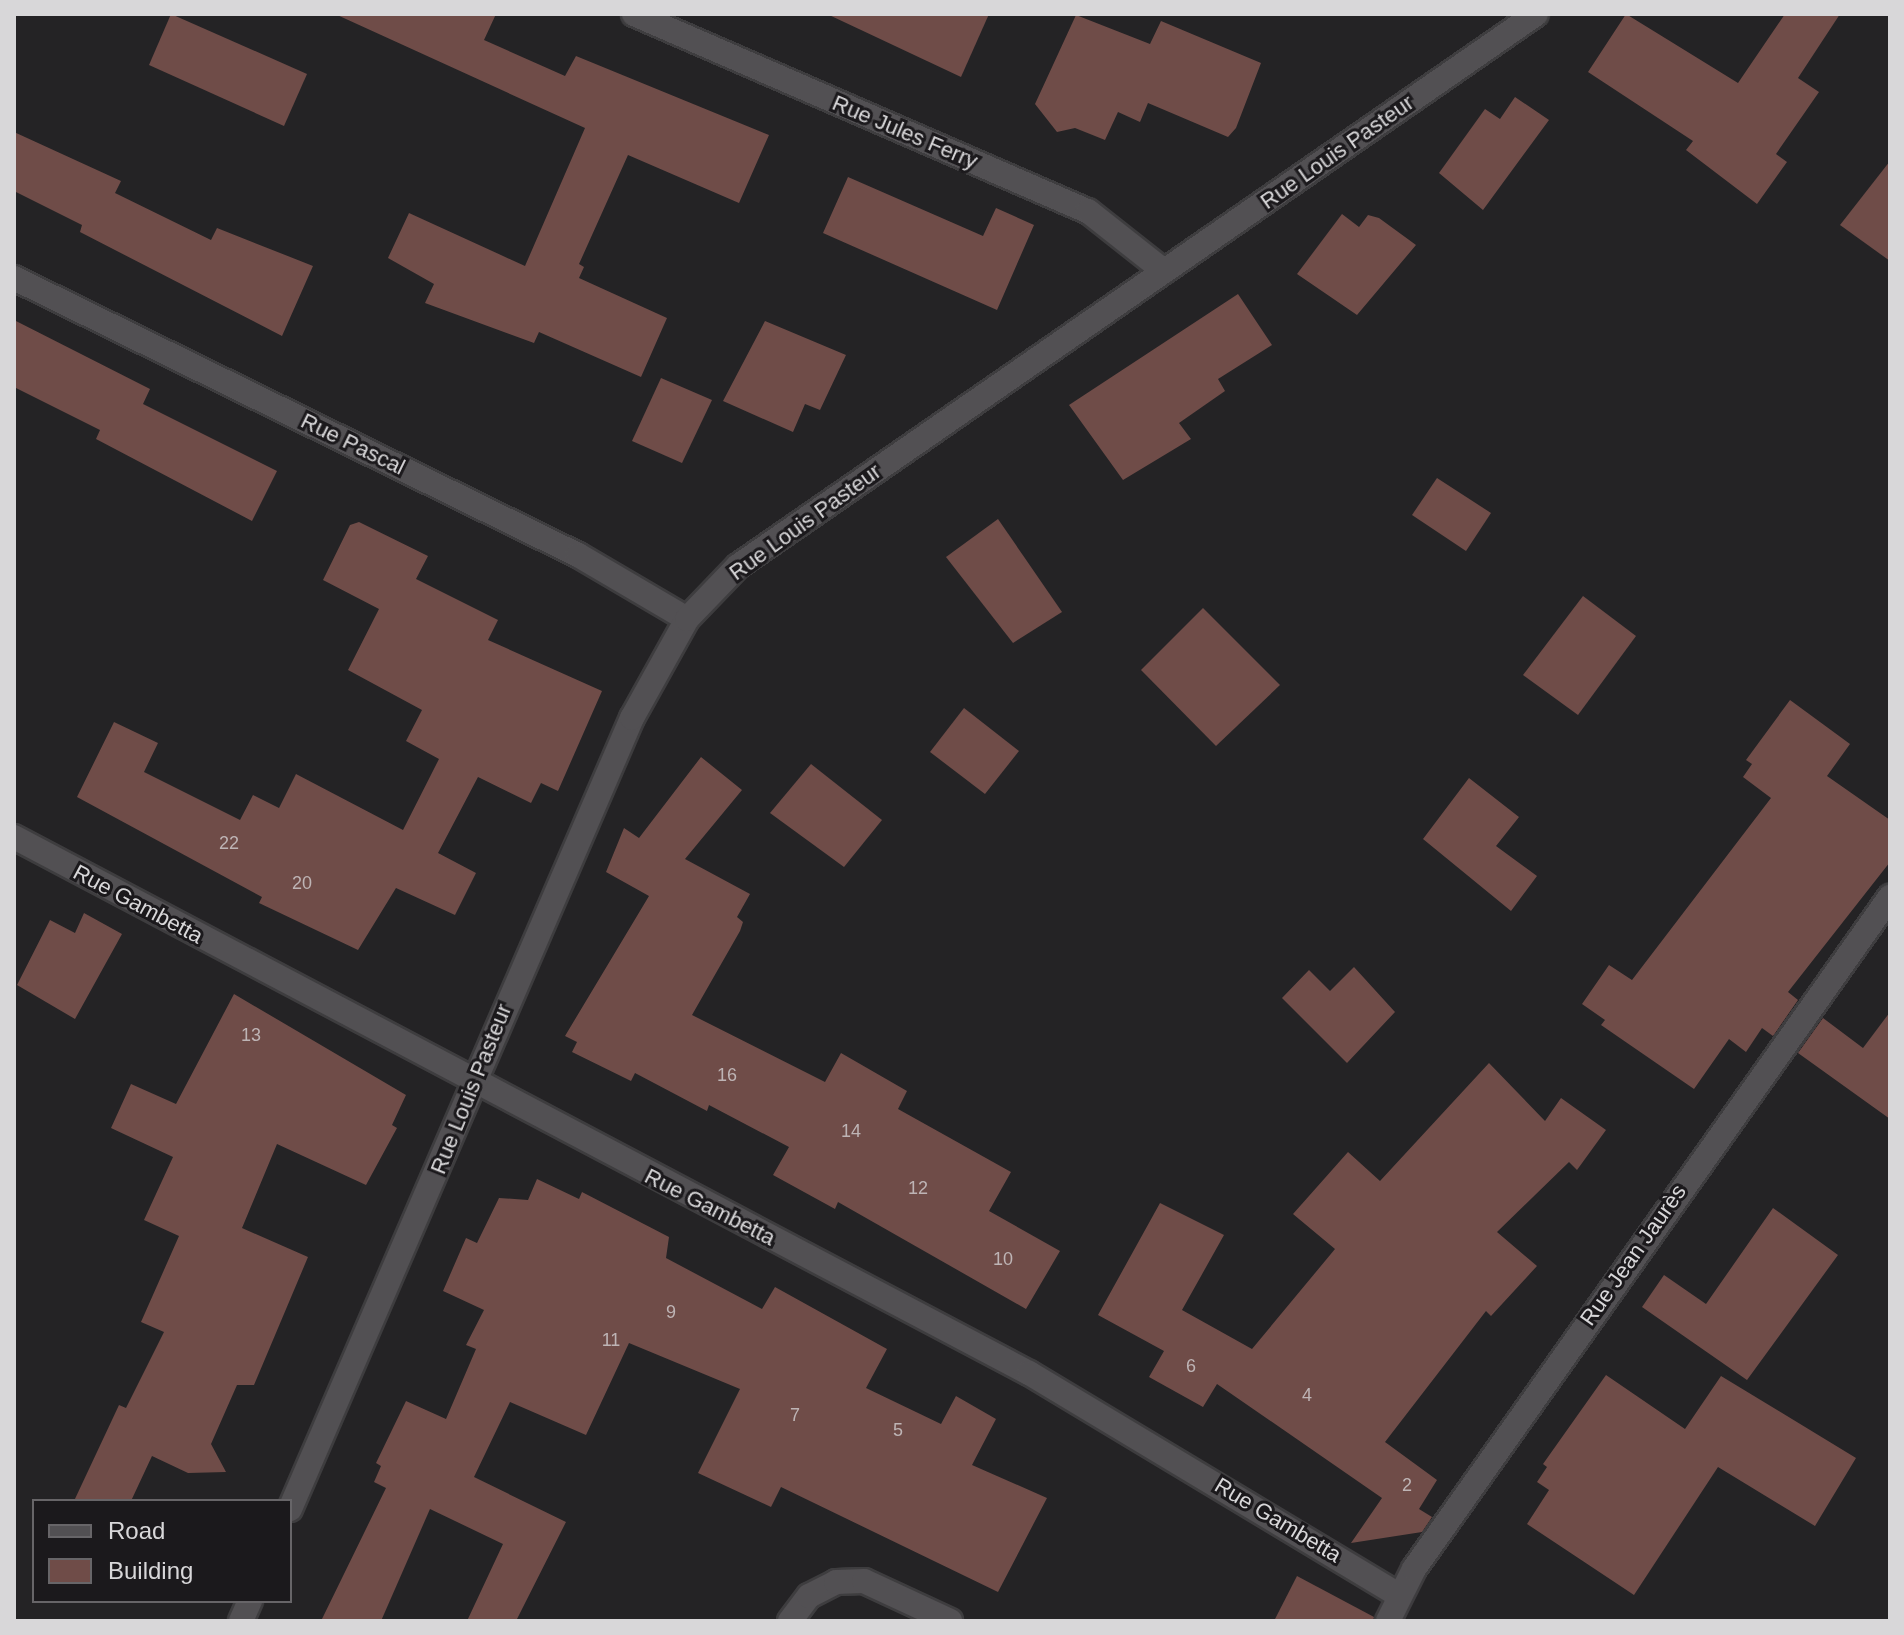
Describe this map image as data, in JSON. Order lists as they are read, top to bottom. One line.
{"streets":{"street":["Rue Jules Ferry","Rue Louis Pasteur","Rue Pascal","Rue Gambetta","Rue Jean Jaurès"]},"crossings":[["Rue Jules Ferry","Rue Louis Pasteur"],["Rue Louis Pasteur","Rue Pascal"],["Rue Louis Pasteur","Rue Gambetta"],["Rue Gambetta","Rue Jean Jaurès"]],"house_numbers":["22","20","13","16","14","12","10","9","11","6","4","7","5","2"],"legend":["Road","Building"]}
